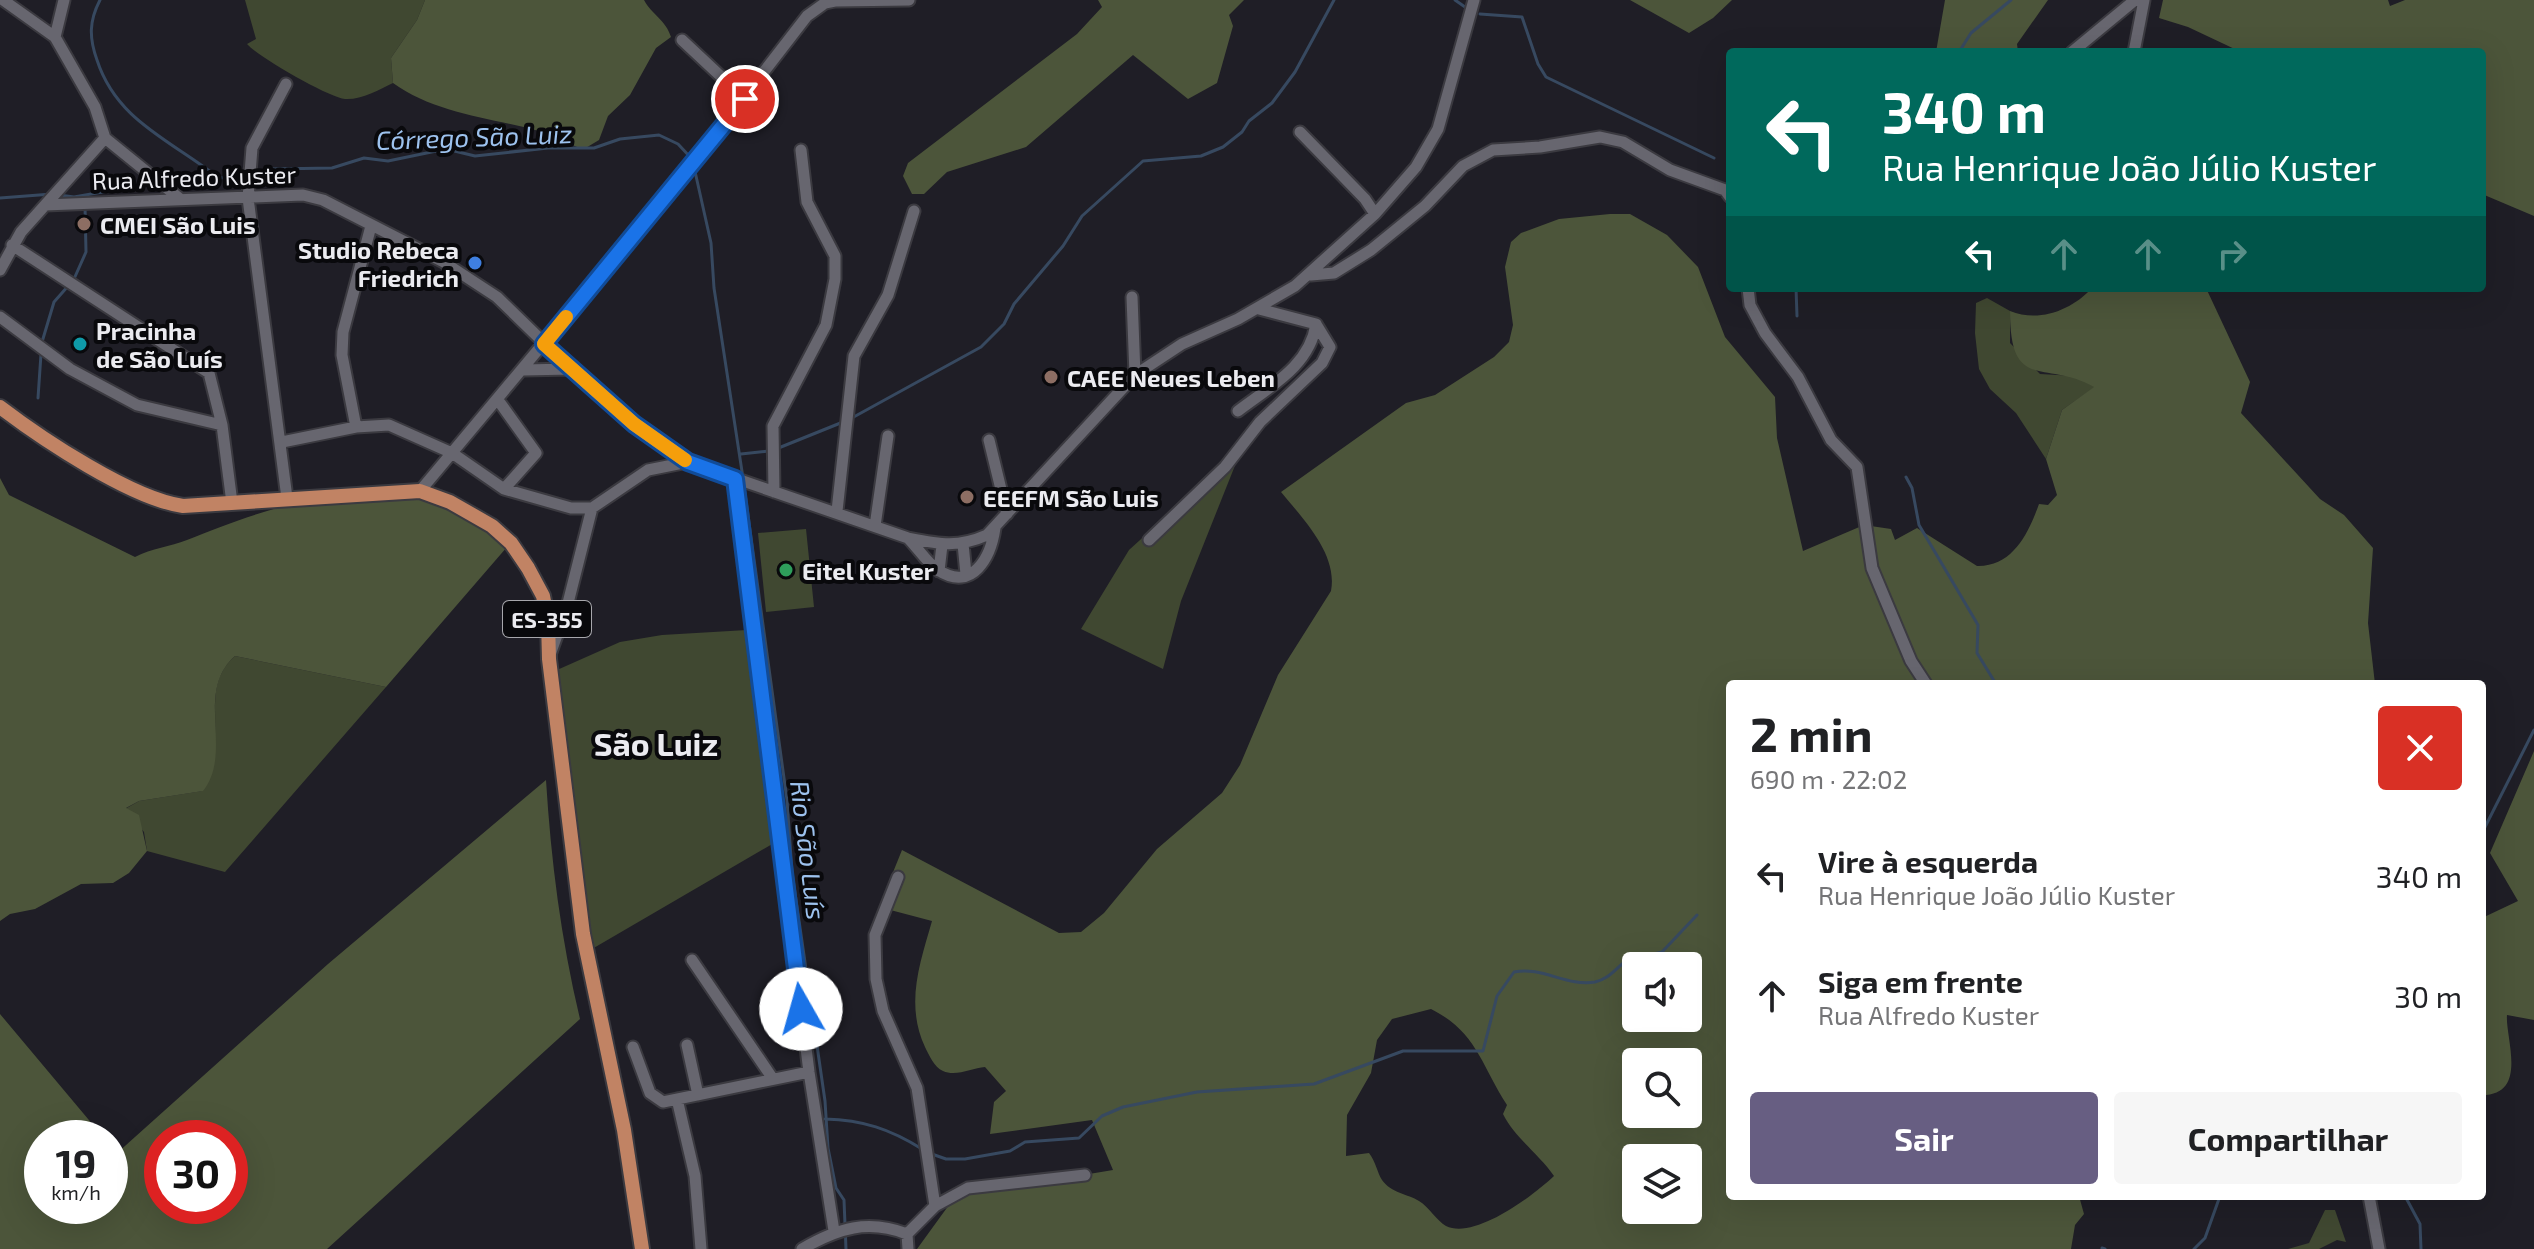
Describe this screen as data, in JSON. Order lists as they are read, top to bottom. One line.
{"streets":{"main road":["ES-355"],"street":["Rua Alfredo Kuster"]},"districts":["São Luiz"],"water":["Córrego São Luiz","Rio São Luís"],"places":["CMEI São Luis","Studio Rebeca Friedrich","Pracinha de São Luís","CAEE Neues Leben","EEEFM São Luis","Eitel Kuster"],"page":{"turn":["340 m","Rua Henrique João Júlio Kuster"],"heading":["2 min","690 m · 22:02"],"list":[{"name":"Vire à esquerda","note":"Rua Henrique João Júlio Kuster","value":"340 m"},{"name":"Siga em frente","note":"Rua Alfredo Kuster","value":"30 m"}],"buttons":["Sair","Compartilhar"],"speed":"19 km/h","limit":"30"}}
